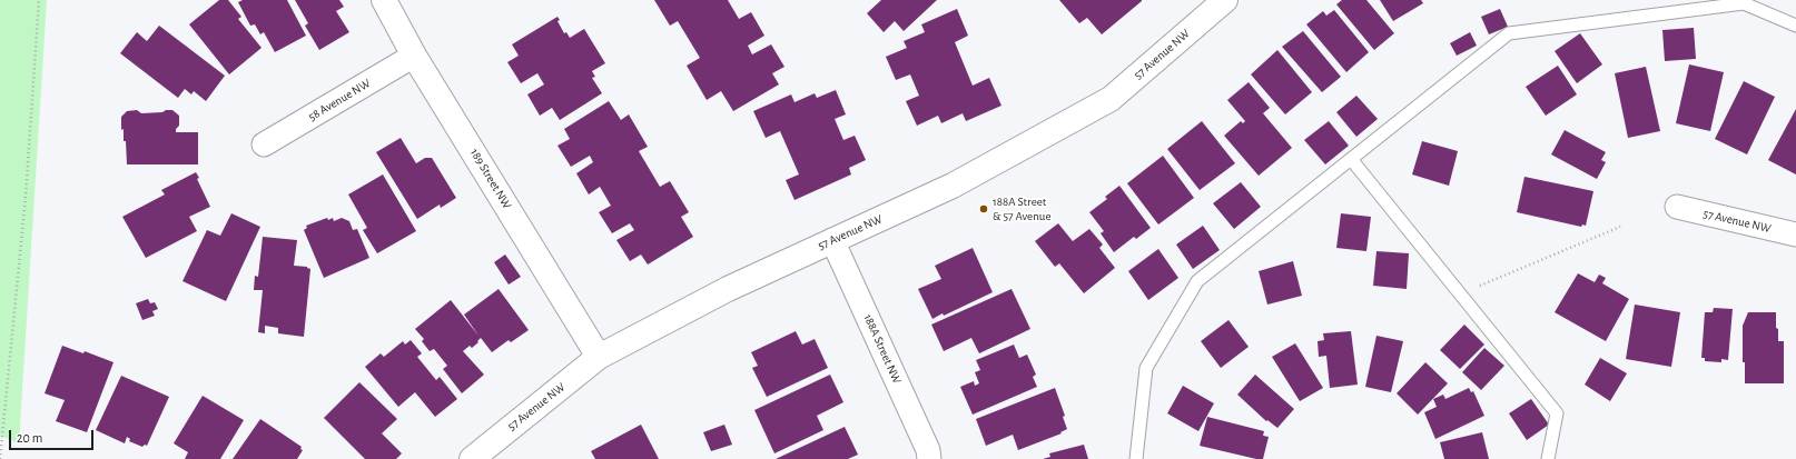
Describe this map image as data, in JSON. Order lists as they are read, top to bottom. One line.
{"streets":{"street":["57 Avenue NW","58 Avenue NW","189 Street NW","188A Street NW"]},"crossings":[["57 Avenue NW","189 Street NW"],["57 Avenue NW","188A Street NW"],["58 Avenue NW","189 Street NW"]],"places":["188A Street & 57 Avenue"],"scale_bar":"20 m"}
